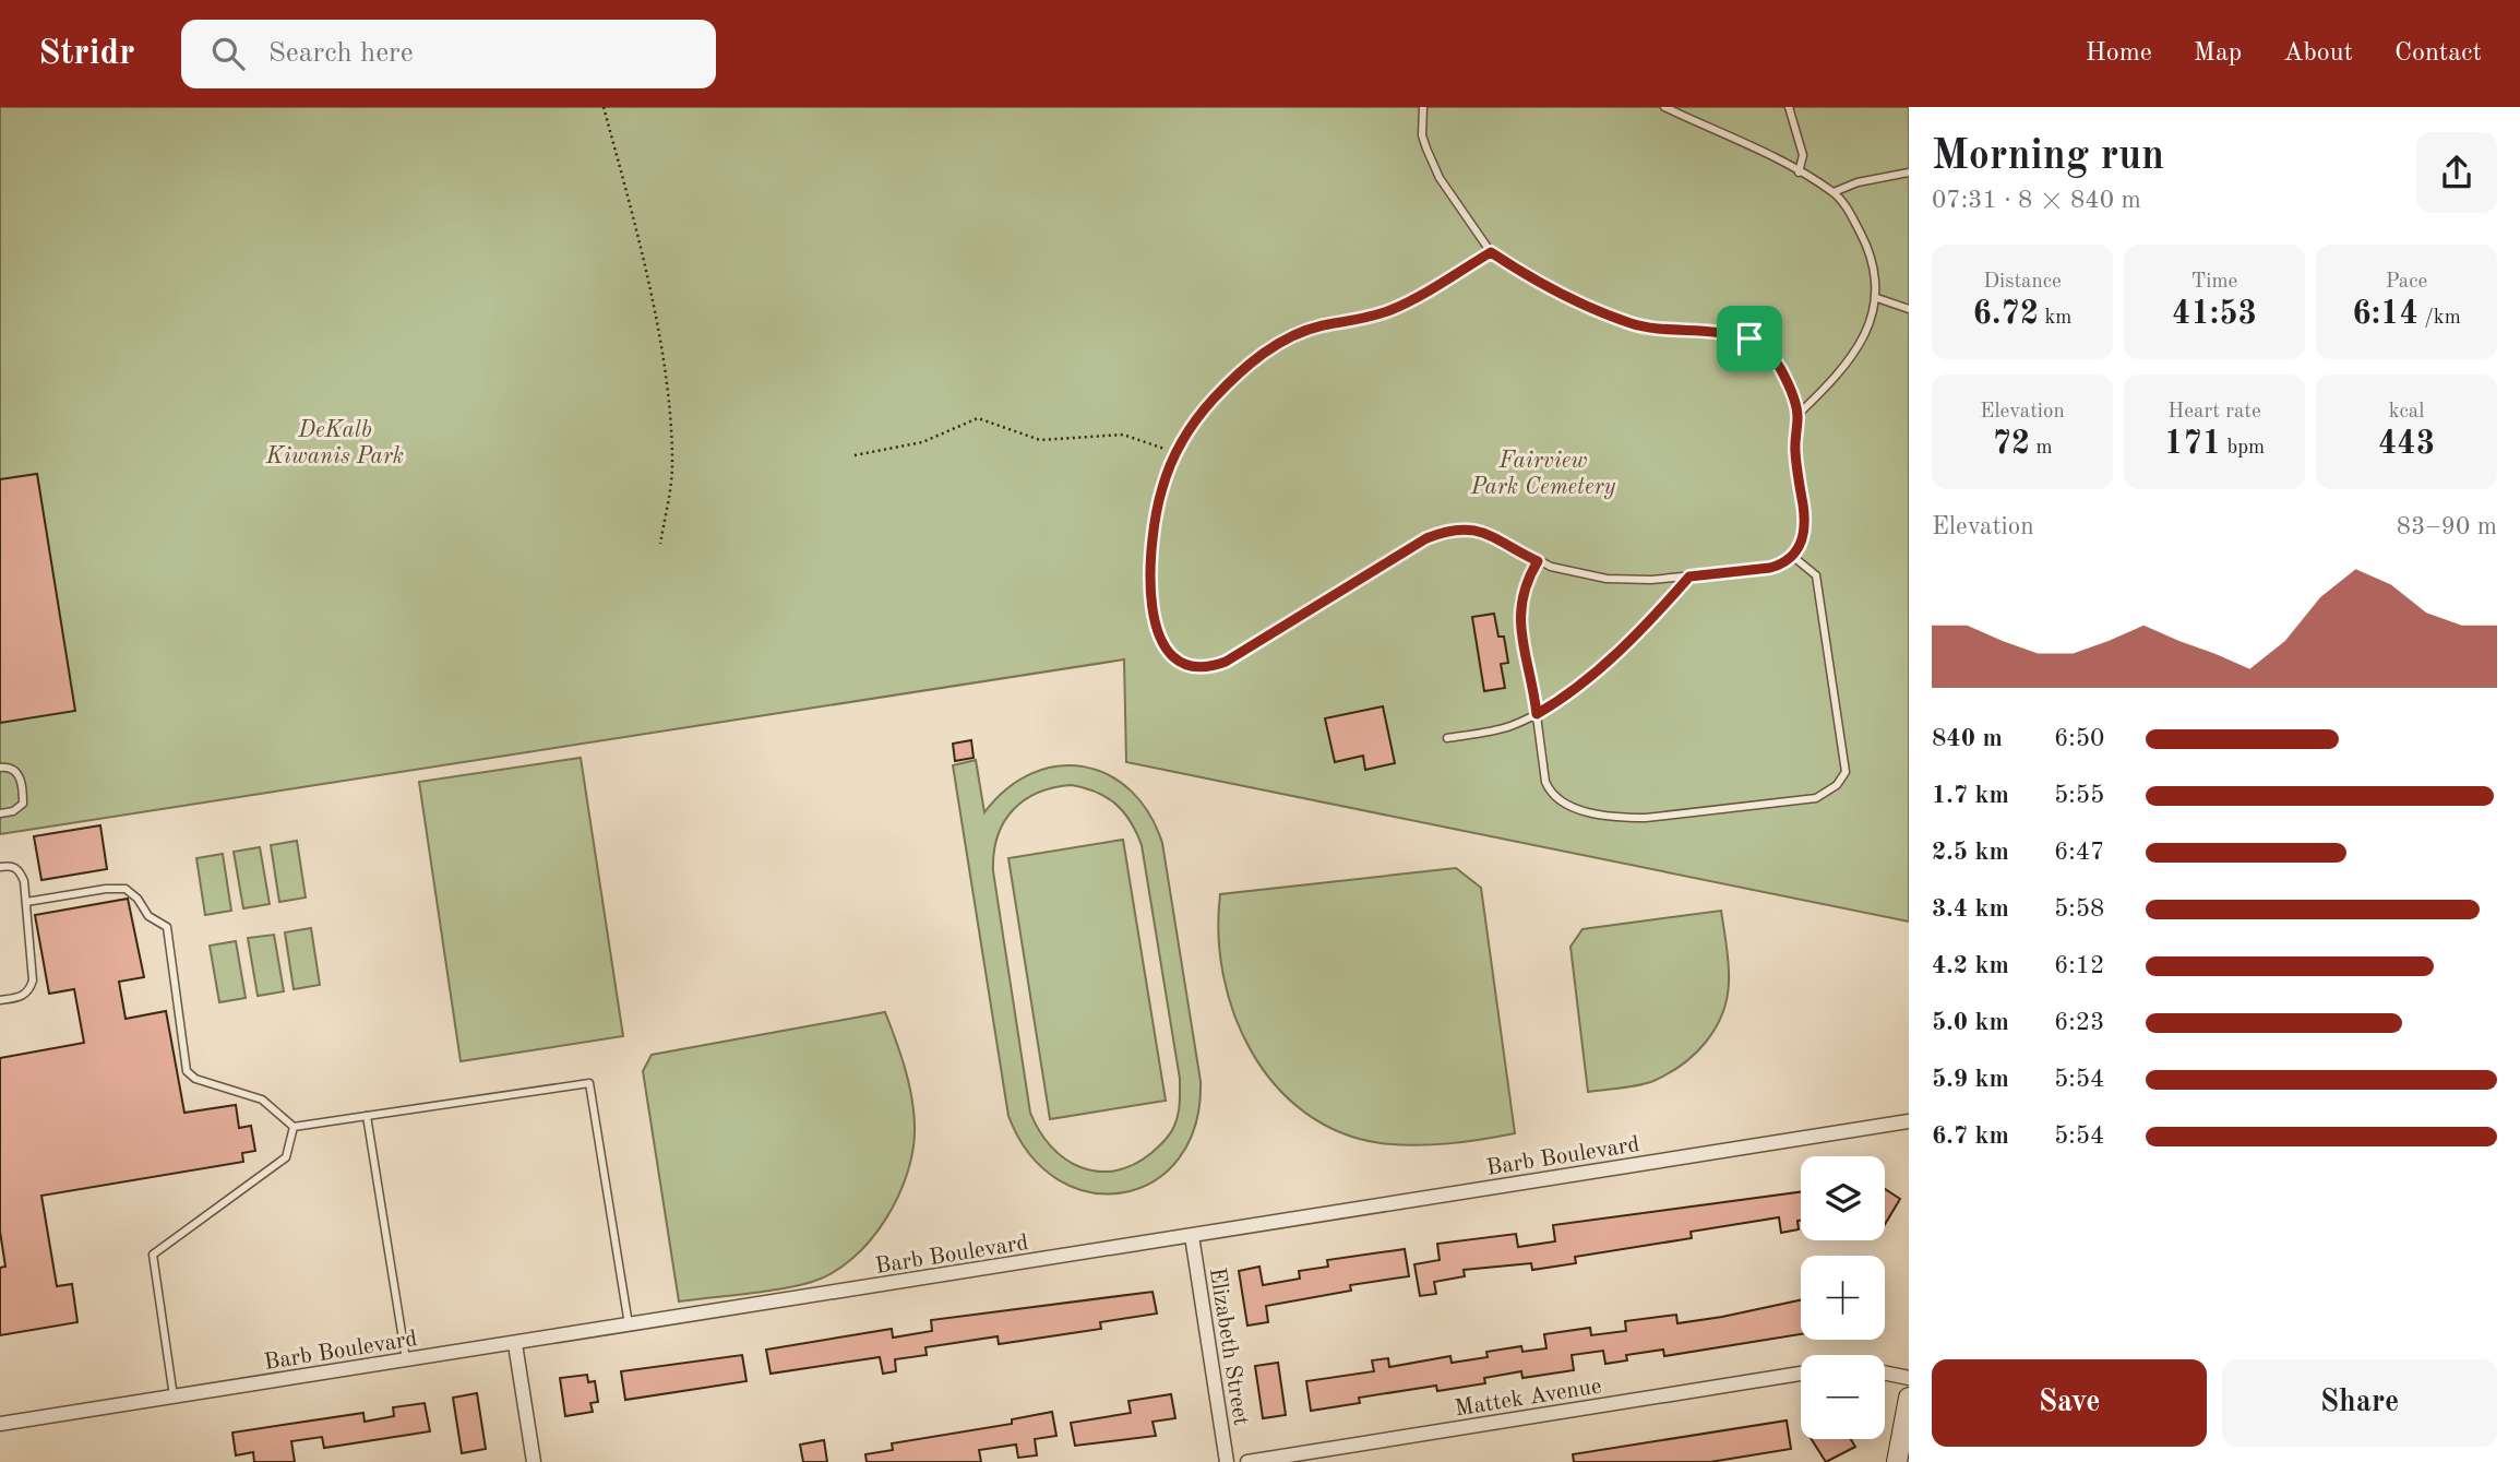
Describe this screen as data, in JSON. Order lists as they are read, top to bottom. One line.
{"streets":{"street":["Barb Boulevard","Elizabeth Street","Mattek Avenue"]},"crossings":[["Barb Boulevard","Elizabeth Street"]],"parks":["DeKalb Kiwanis Park","Fairview Park Cemetery"],"page":{"header":"Stridr","search":"Search here","nav":["Home","Map","About","Contact"],"heading":["Morning run","07:31 · 8 × 840 m"],"stats":[["Distance","6.72 km"],["Time","41:53"],["Pace","6:14 /km"],["Elevation","72 m"],["Heart rate","171 bpm"],["kcal","443"]],"chart":["Elevation","83–90 m"],"list":[{"name":"840 m","note":"6:50"},{"name":"1.7 km","note":"5:55"},{"name":"2.5 km","note":"6:47"},{"name":"3.4 km","note":"5:58"},{"name":"4.2 km","note":"6:12"},{"name":"5.0 km","note":"6:23"},{"name":"5.9 km","note":"5:54"},{"name":"6.7 km","note":"5:54"}],"map_buttons":["+","−"],"buttons":["Save","Share"]}}
